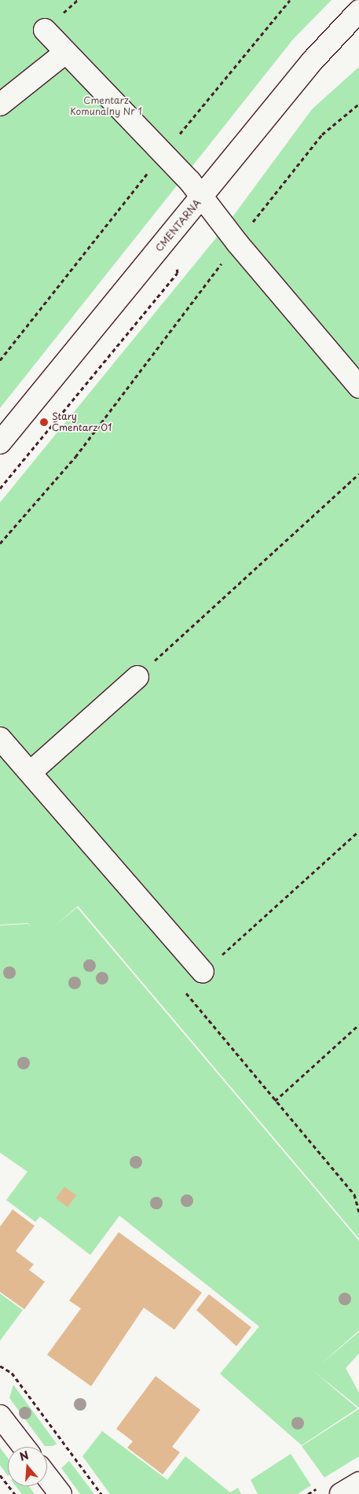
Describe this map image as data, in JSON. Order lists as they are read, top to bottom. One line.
{"streets":{"street":["CMENTARNA"]},"parks":["Cmentarz Komunalny Nr 1"],"places":["Stary Cmentarz 01"],"north":"top"}
